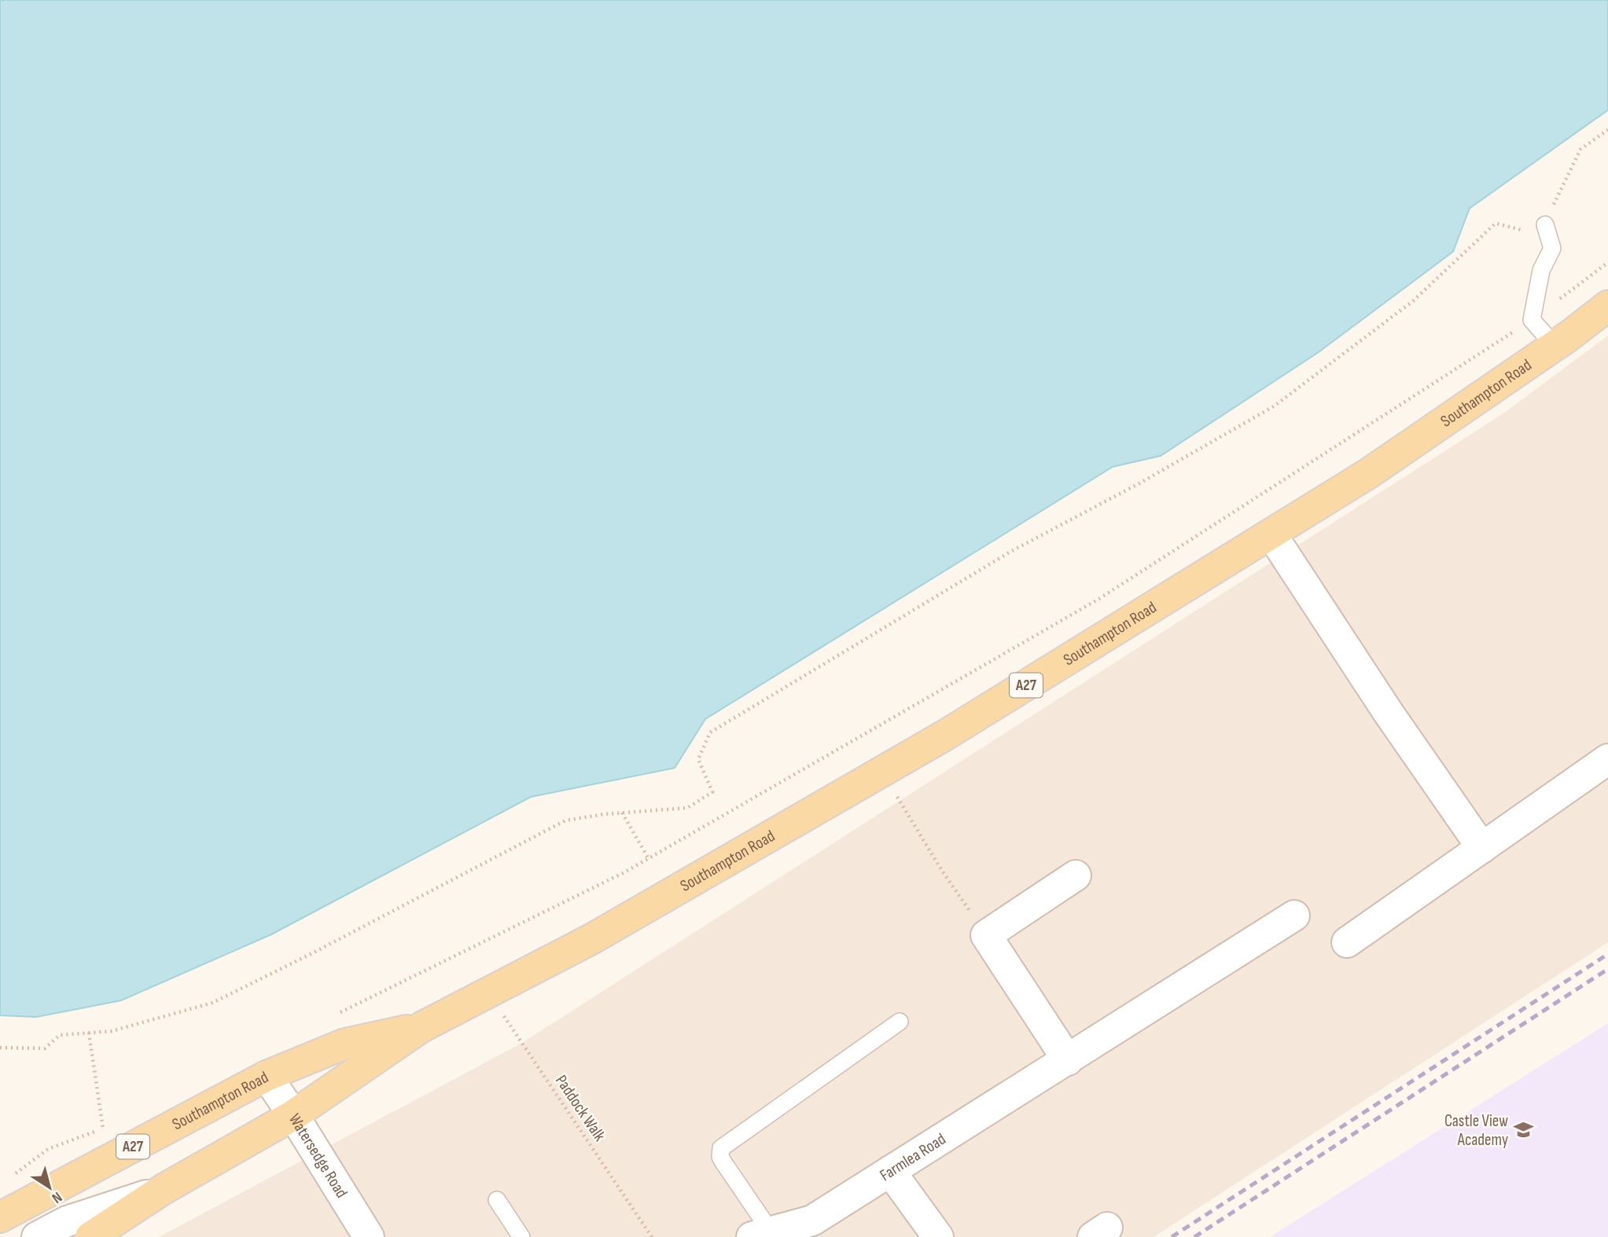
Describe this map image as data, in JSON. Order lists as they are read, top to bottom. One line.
{"streets":{"main road":["Southampton Road","A27"],"street":["Watersedge Road","Farmlea Road"],"path":["Paddock Walk"]},"crossings":[["Southampton Road","Paddock Walk"],["Southampton Road","Watersedge Road"]],"places":{"school or university":["Castle View Academy"]},"north":"bottom right"}
